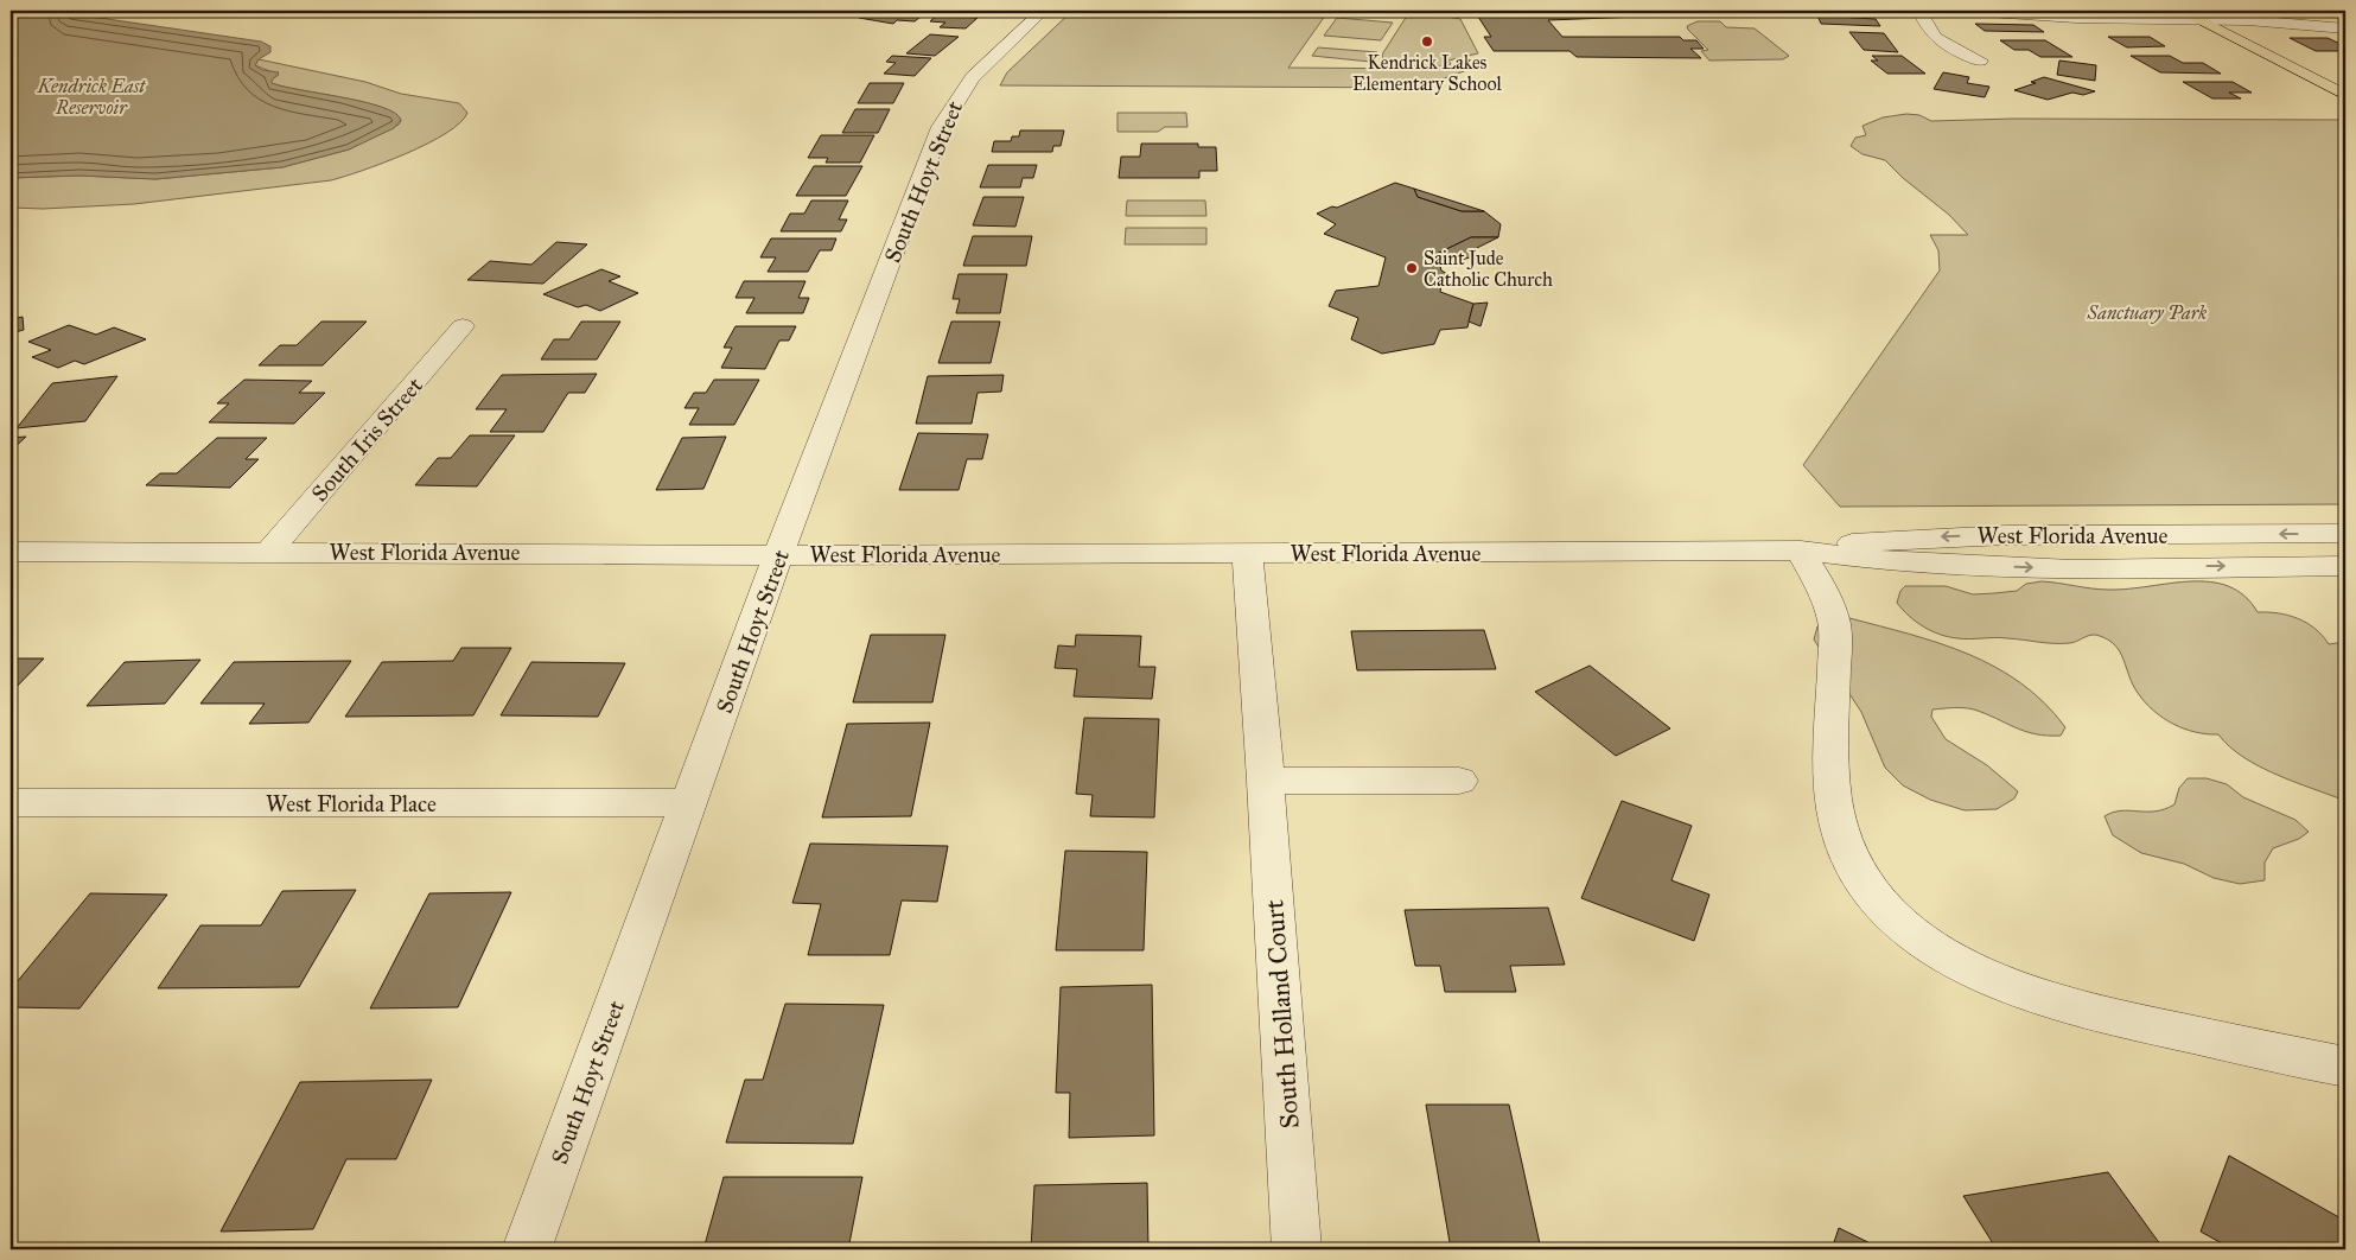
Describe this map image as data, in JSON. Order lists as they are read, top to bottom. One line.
{"streets":{"street":["South Hoyt Street","South Iris Street","West Florida Avenue","West Florida Place","South Holland Court"]},"crossings":[["South Hoyt Street","West Florida Avenue"],["South Hoyt Street","West Florida Place"],["South Iris Street","West Florida Avenue"],["West Florida Avenue","South Holland Court"]],"water":["Kendrick East Reservoir"],"parks":["Sanctuary Park"],"places":["Kendrick Lakes Elementary School","Saint Jude Catholic Church"]}
